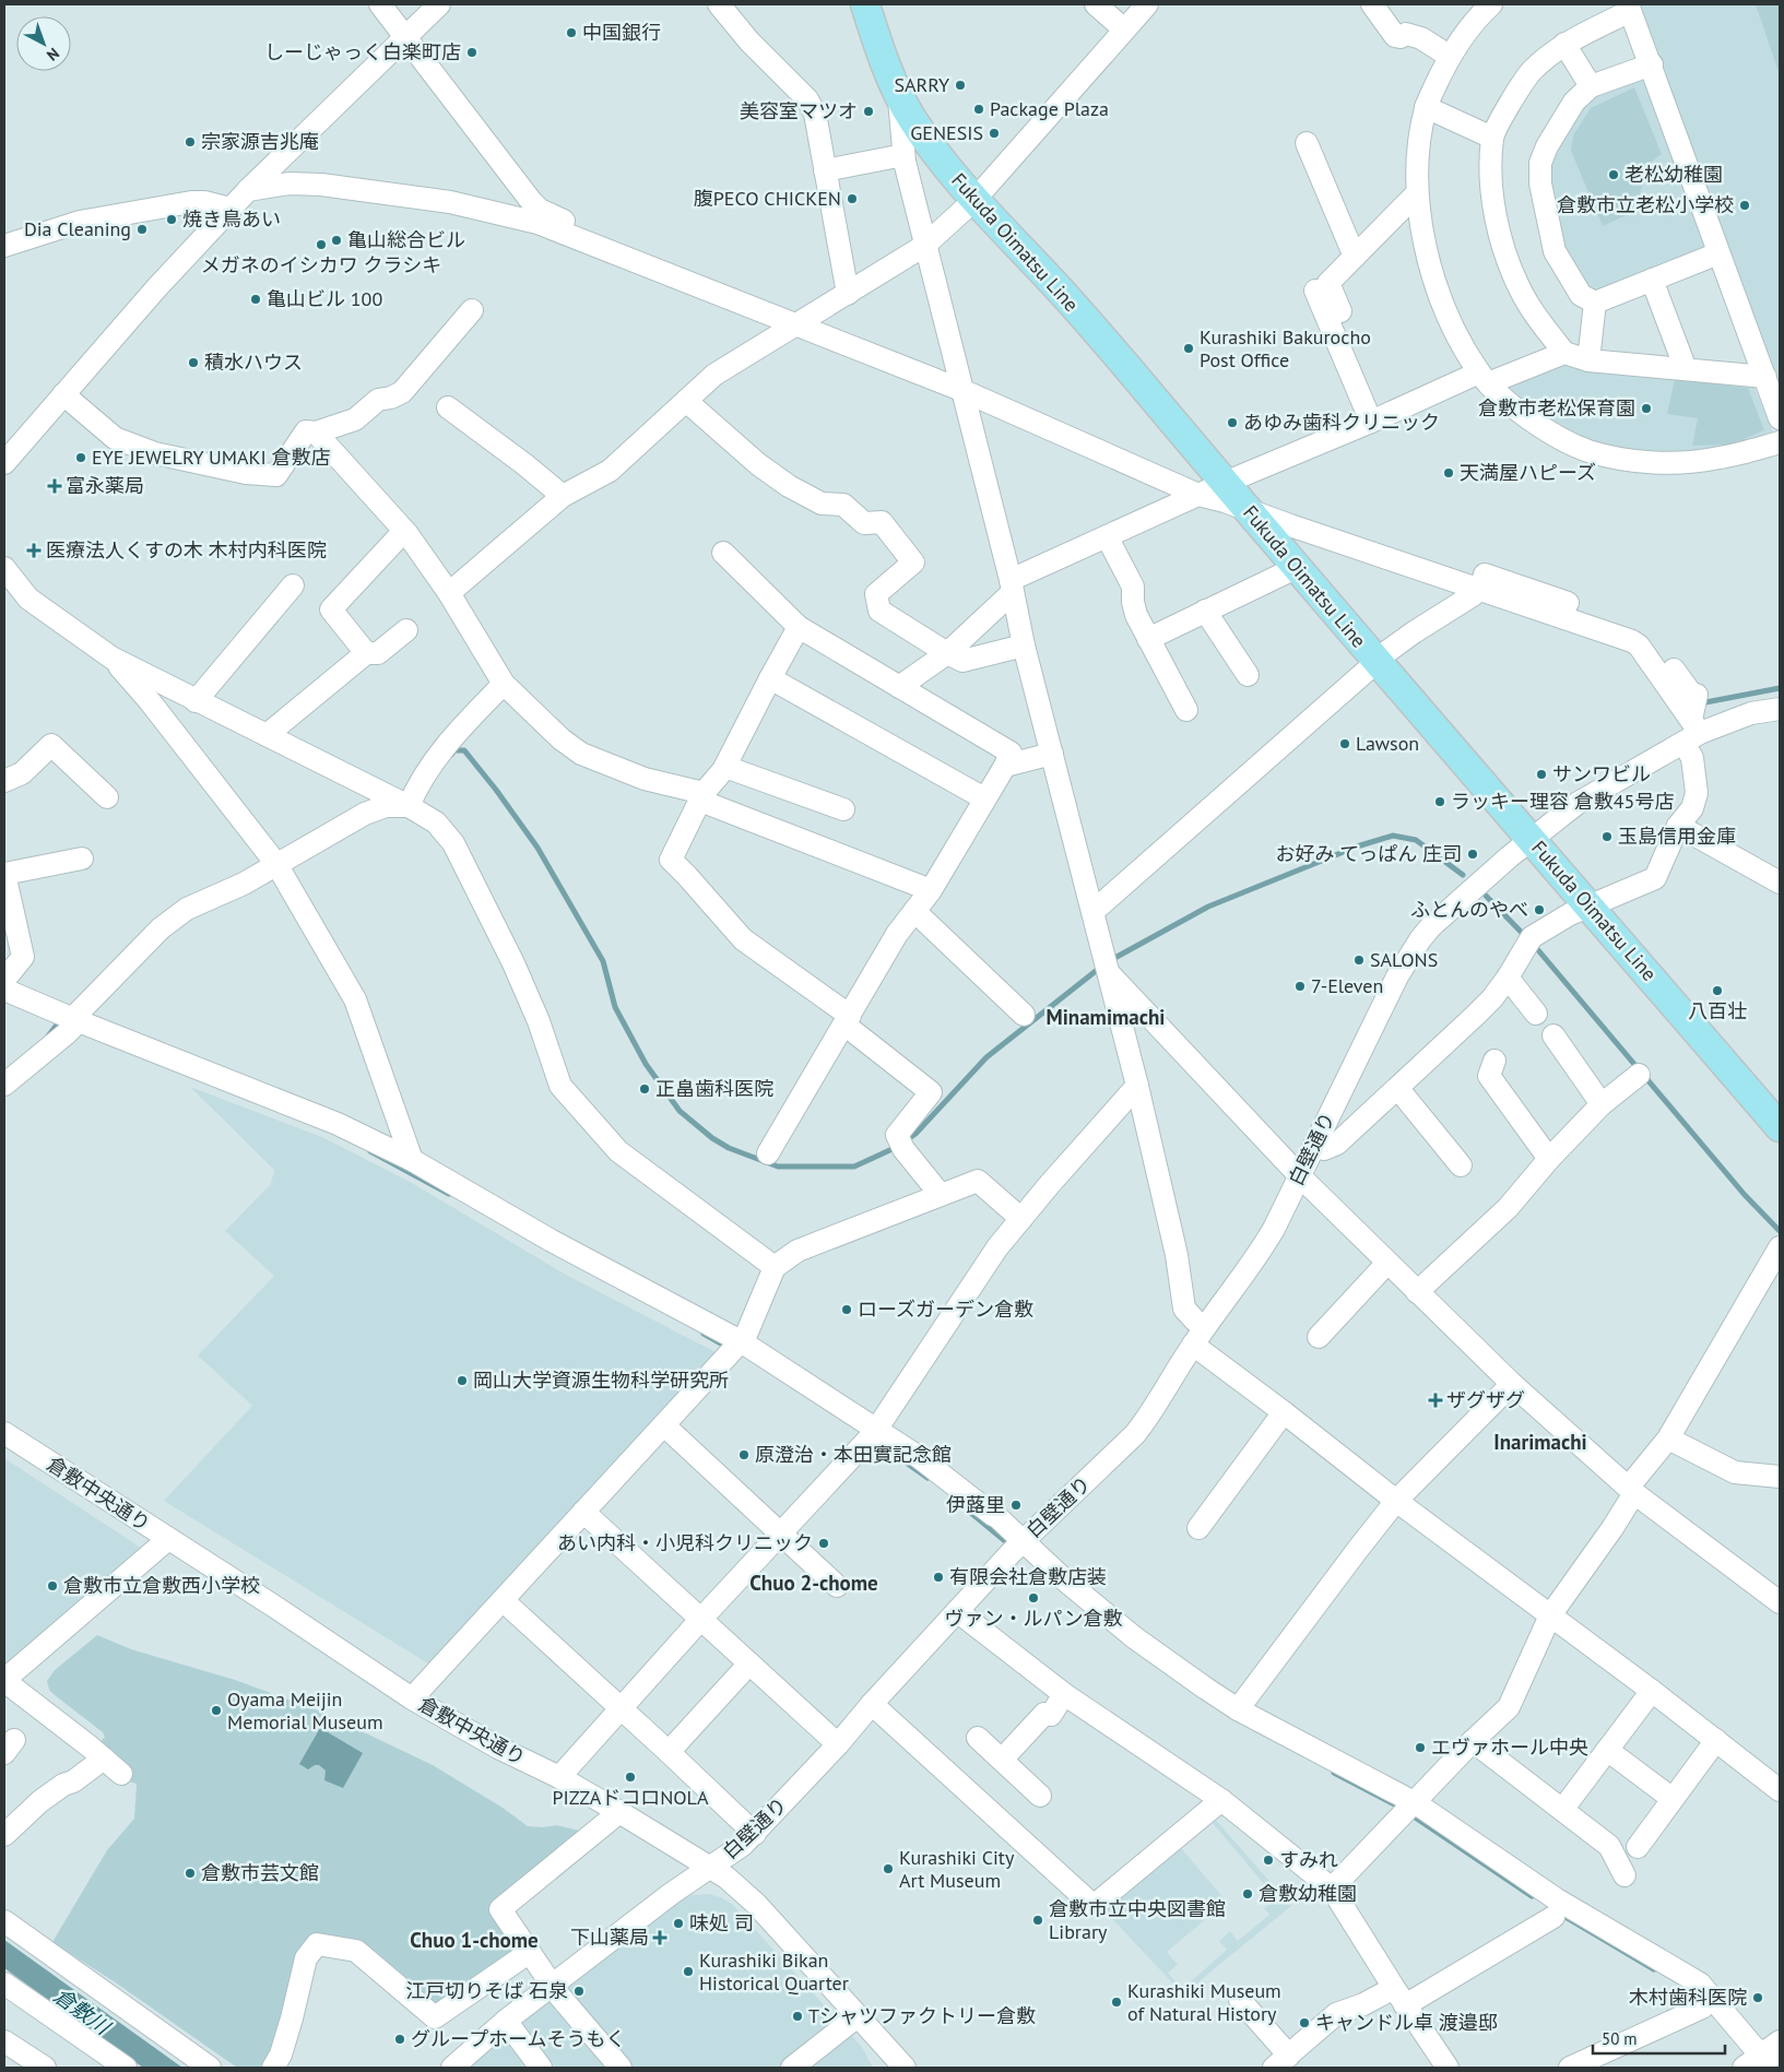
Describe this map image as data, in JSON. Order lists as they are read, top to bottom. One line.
{"streets":{"main road":["Fukuda Oimatsu Line"],"street":["白壁通り","倉敷中央通り"]},"crossings":[["Fukuda Oimatsu Line","白壁通り"],["白壁通り","倉敷中央通り"]],"districts":["Minamimachi","Inarimachi","Chuo 2-chome","Chuo 1-chome"],"water":["倉敷川"],"places":{"other":["中国銀行","しーじゃっく白楽町店","SARRY","Package Plaza","美容室マツオ","GENESIS","宗家源吉兆庵","老松幼稚園","腹PECO CHICKEN","倉敷市立老松小学校","焼き鳥あい","Dia Cleaning","亀山総合ビル","メガネのイシカワ クラシキ","亀山ビル 100","Kurashiki Bakurocho Post Office","積水ハウス","倉敷市老松保育園","あゆみ歯科クリニック","EYE JEWELRY UMAKI 倉敷店","天満屋ハピーズ","Lawson","サンワビル","ラッキー理容 倉敷45号店","玉島信用金庫","お好み てっぱん 庄司","ふとんのやべ","SALONS","7-Eleven","八百壮","正畠歯科医院","ローズガーデン倉敷","岡山大学資源生物科学研究所","原澄治・本田實記念館","伊蕗里","あい内科・小児科クリニック","有限会社倉敷店装","倉敷市立倉敷西小学校","ヴァン・ルパン倉敷","Oyama Meijin Memorial Museum","エヴァホール中央","PIZZAドコロNOLA","すみれ","Kurashiki City Art Museum","倉敷市芸文館","倉敷幼稚園","倉敷市立中央図書館 Library","味処 司","Kurashiki Bikan Historical Quarter","江戸切りそば 石泉","木村歯科医院","Kurashiki Museum of Natural History","Tシャツファクトリー倉敷","キャンドル卓 渡邉邸","グループホームそうもく"],"health":["富永薬局","医療法人くすの木 木村内科医院","ザグザグ","下山薬局"]},"scale_bar":"50 m","north":"bottom right"}
